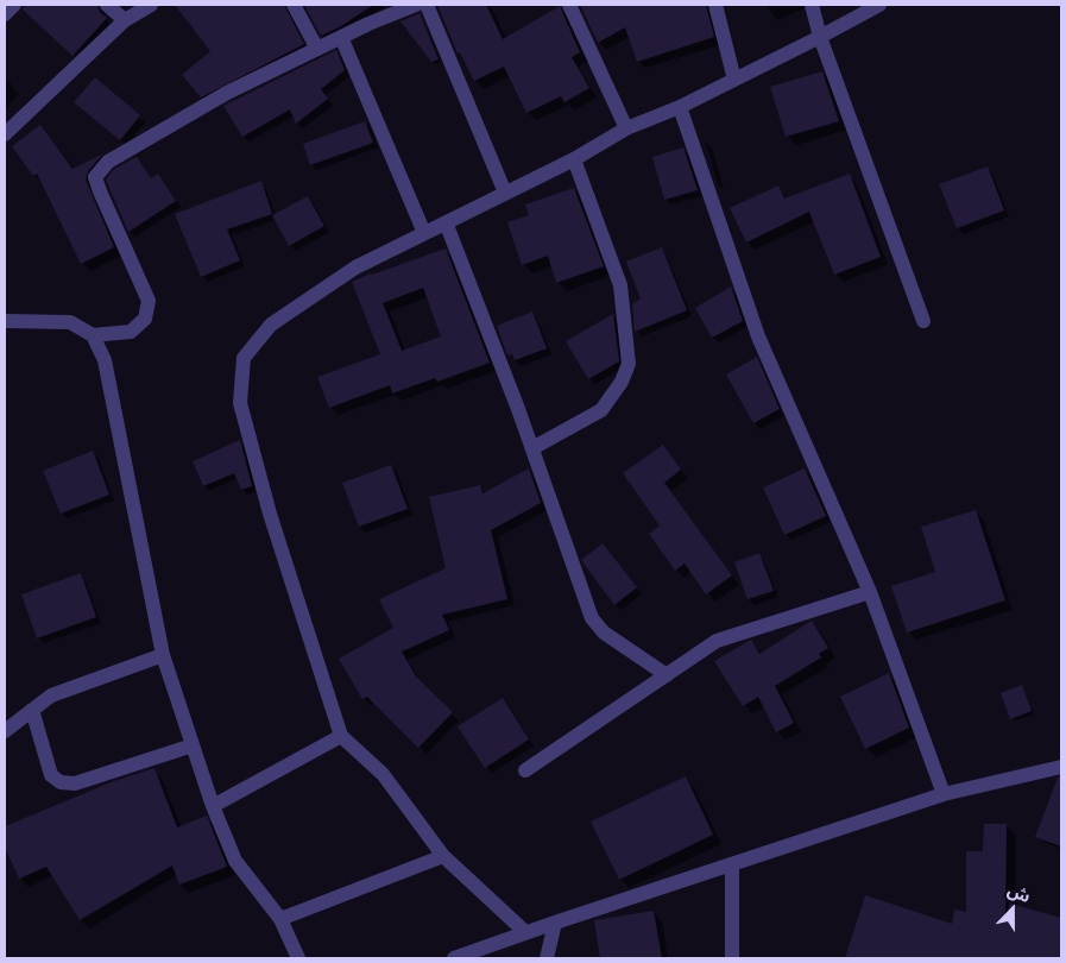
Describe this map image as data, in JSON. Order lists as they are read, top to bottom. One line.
{"north":"top"}
